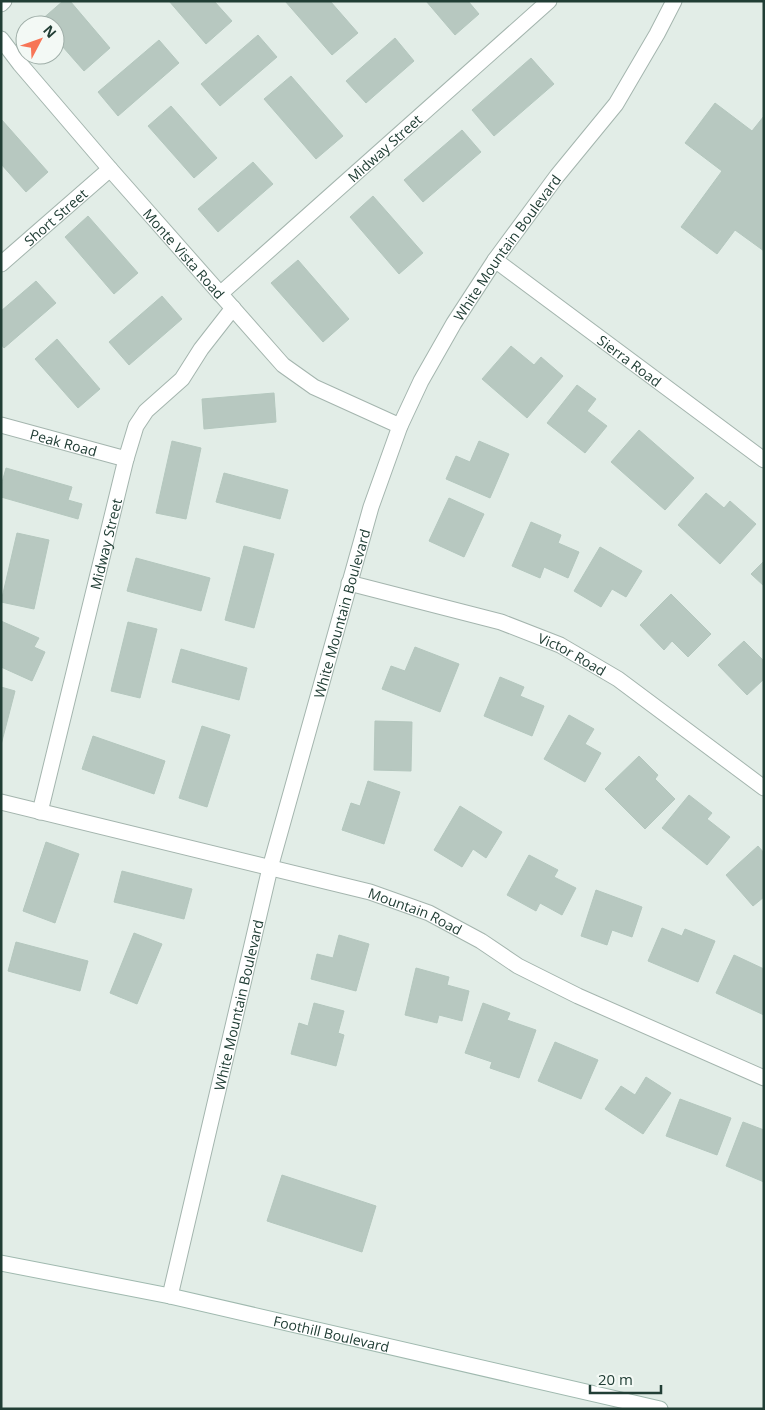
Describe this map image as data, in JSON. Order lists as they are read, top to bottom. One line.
{"streets":{"street":["Midway Street","Short Street","White Mountain Boulevard","Monte Vista Road","Sierra Road","Peak Road","Victor Road","Mountain Road","Foothill Boulevard"]},"crossings":[["Midway Street","Monte Vista Road"],["Midway Street","Peak Road"],["Midway Street","Mountain Road"],["Short Street","Monte Vista Road"],["White Mountain Boulevard","Monte Vista Road"],["White Mountain Boulevard","Sierra Road"],["White Mountain Boulevard","Victor Road"],["White Mountain Boulevard","Mountain Road"],["White Mountain Boulevard","Foothill Boulevard"]],"scale_bar":"20 m","north":"top right"}
